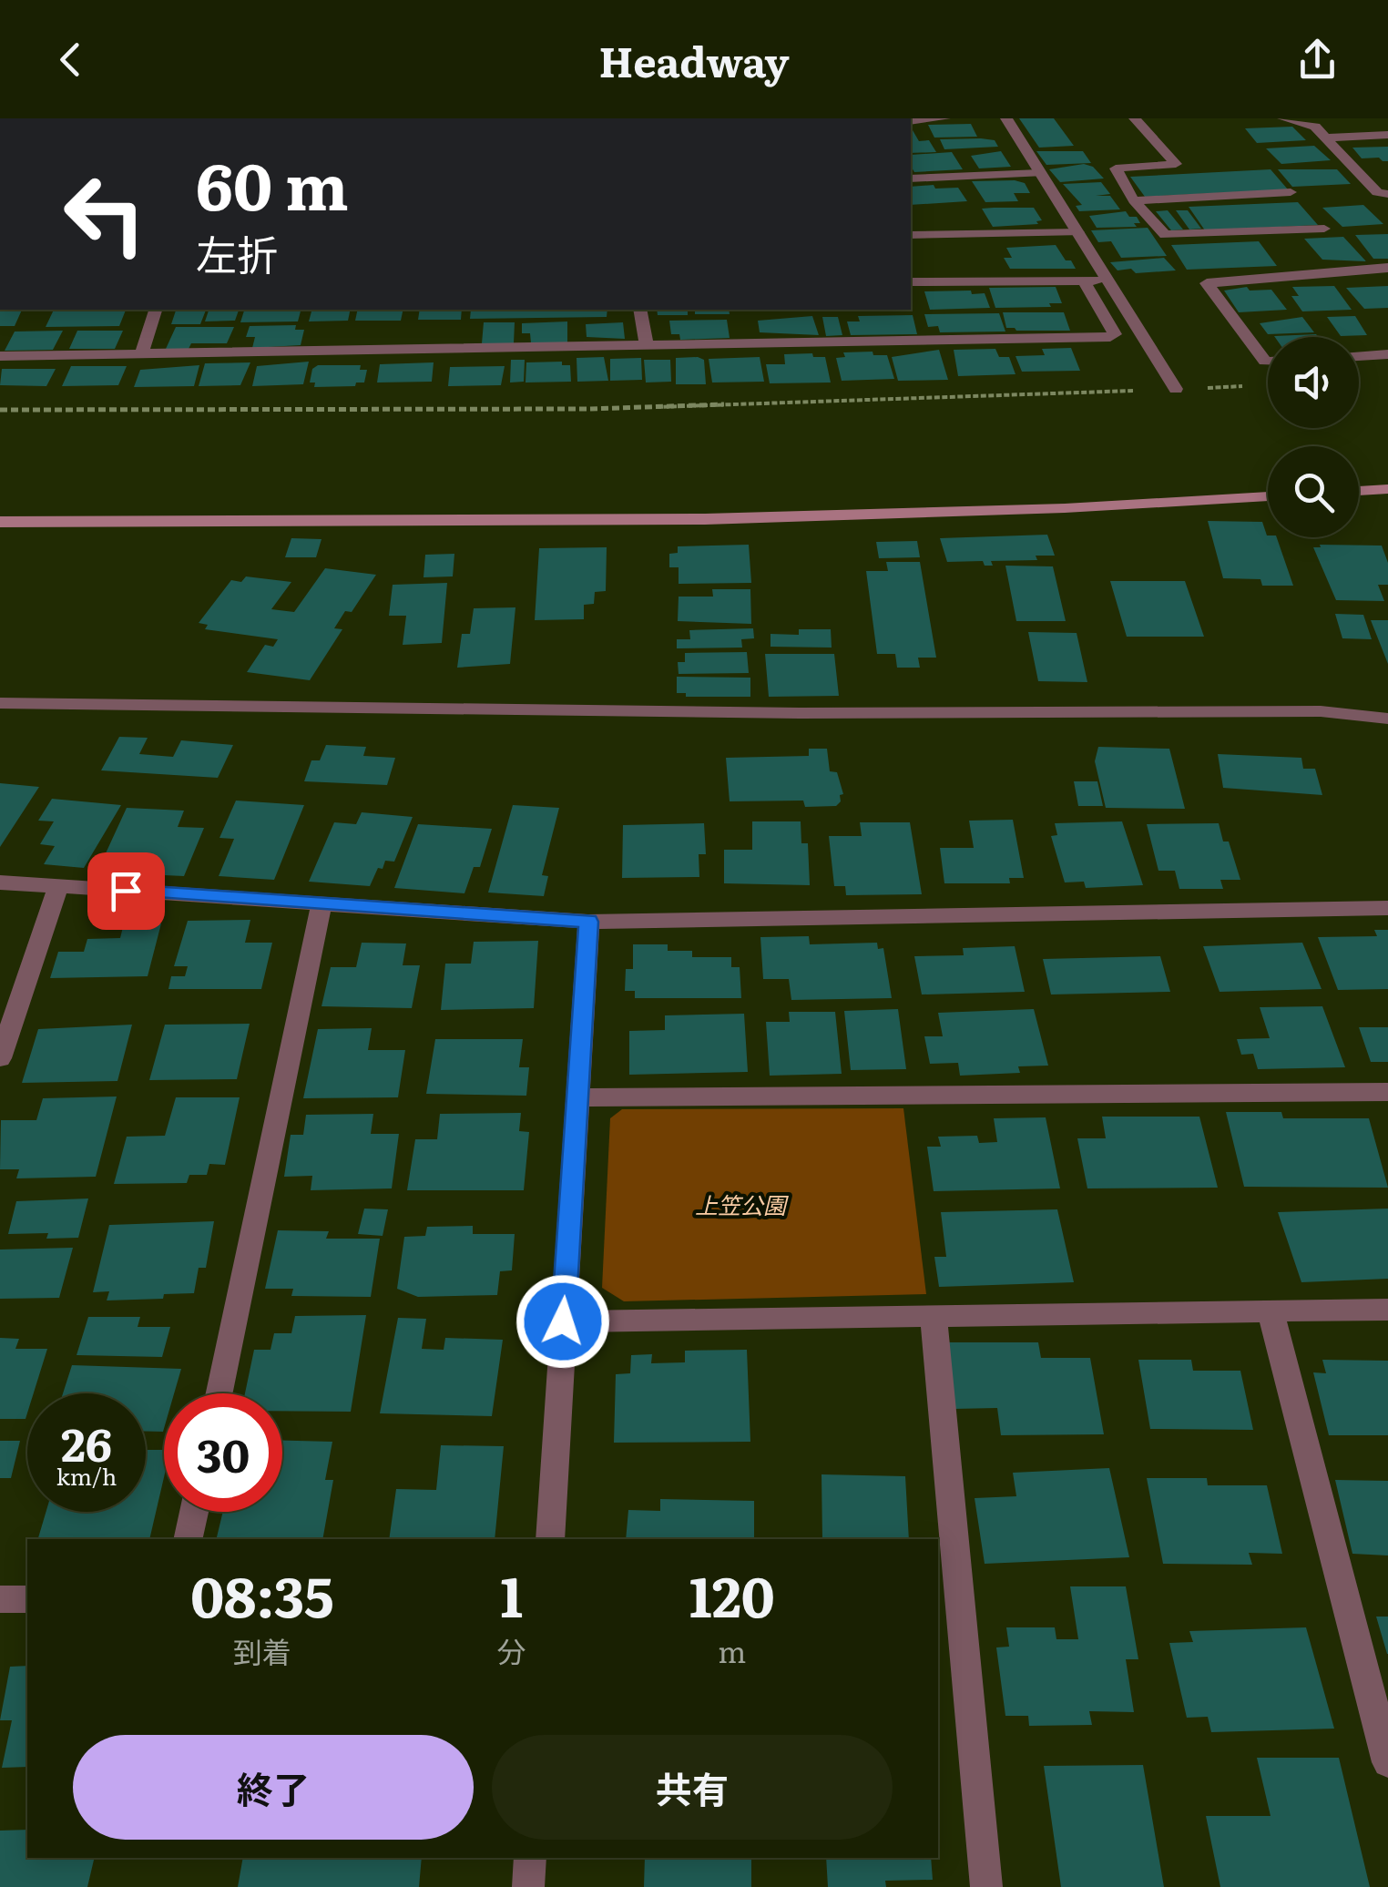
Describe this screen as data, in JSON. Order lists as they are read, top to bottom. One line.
{"parks":["上笠公園"],"page":{"header":"Headway","turn":["60 m","左折"],"speed":"26 km/h","limit":"30","eta":["08:35","到着","1","分","120","m"],"buttons":["終了","共有"]}}
